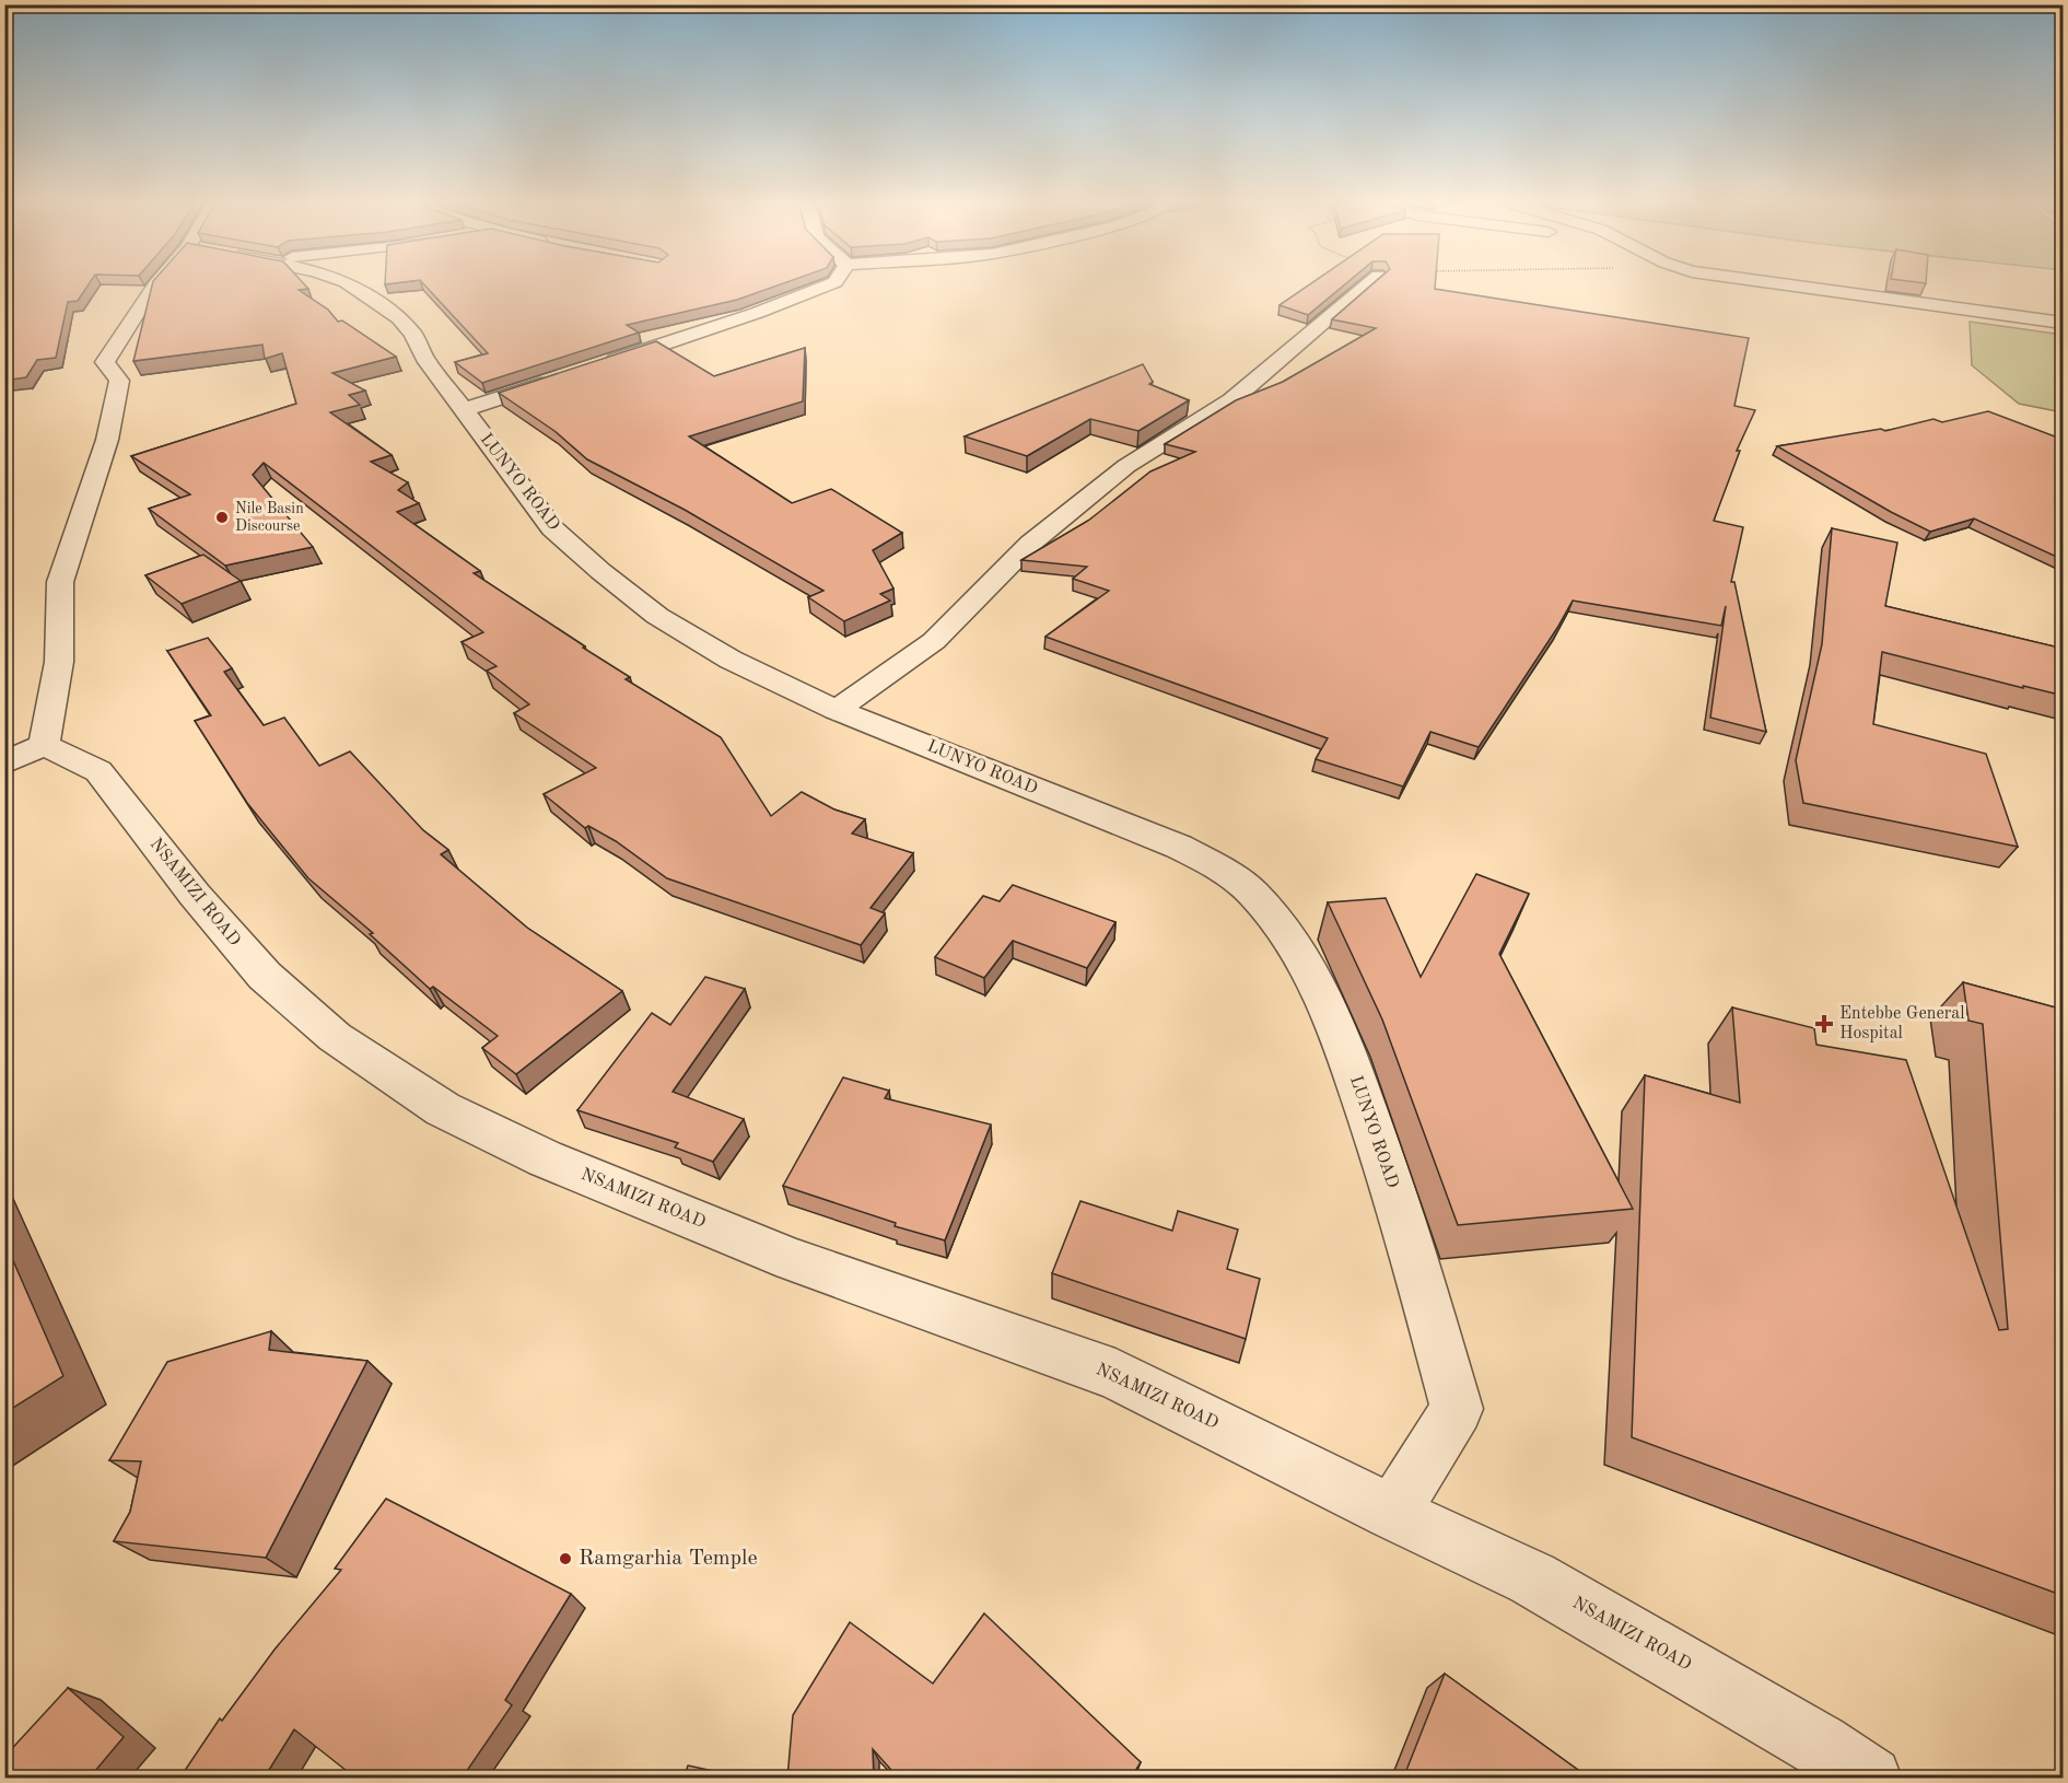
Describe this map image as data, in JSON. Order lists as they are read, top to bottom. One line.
{"streets":{"street":["LUNYO ROAD","NSAMIZI ROAD"]},"crossings":[["LUNYO ROAD","NSAMIZI ROAD"]],"places":{"other":["Nile Basin Discourse","Ramgarhia Temple"],"health":["Entebbe General Hospital"]}}
